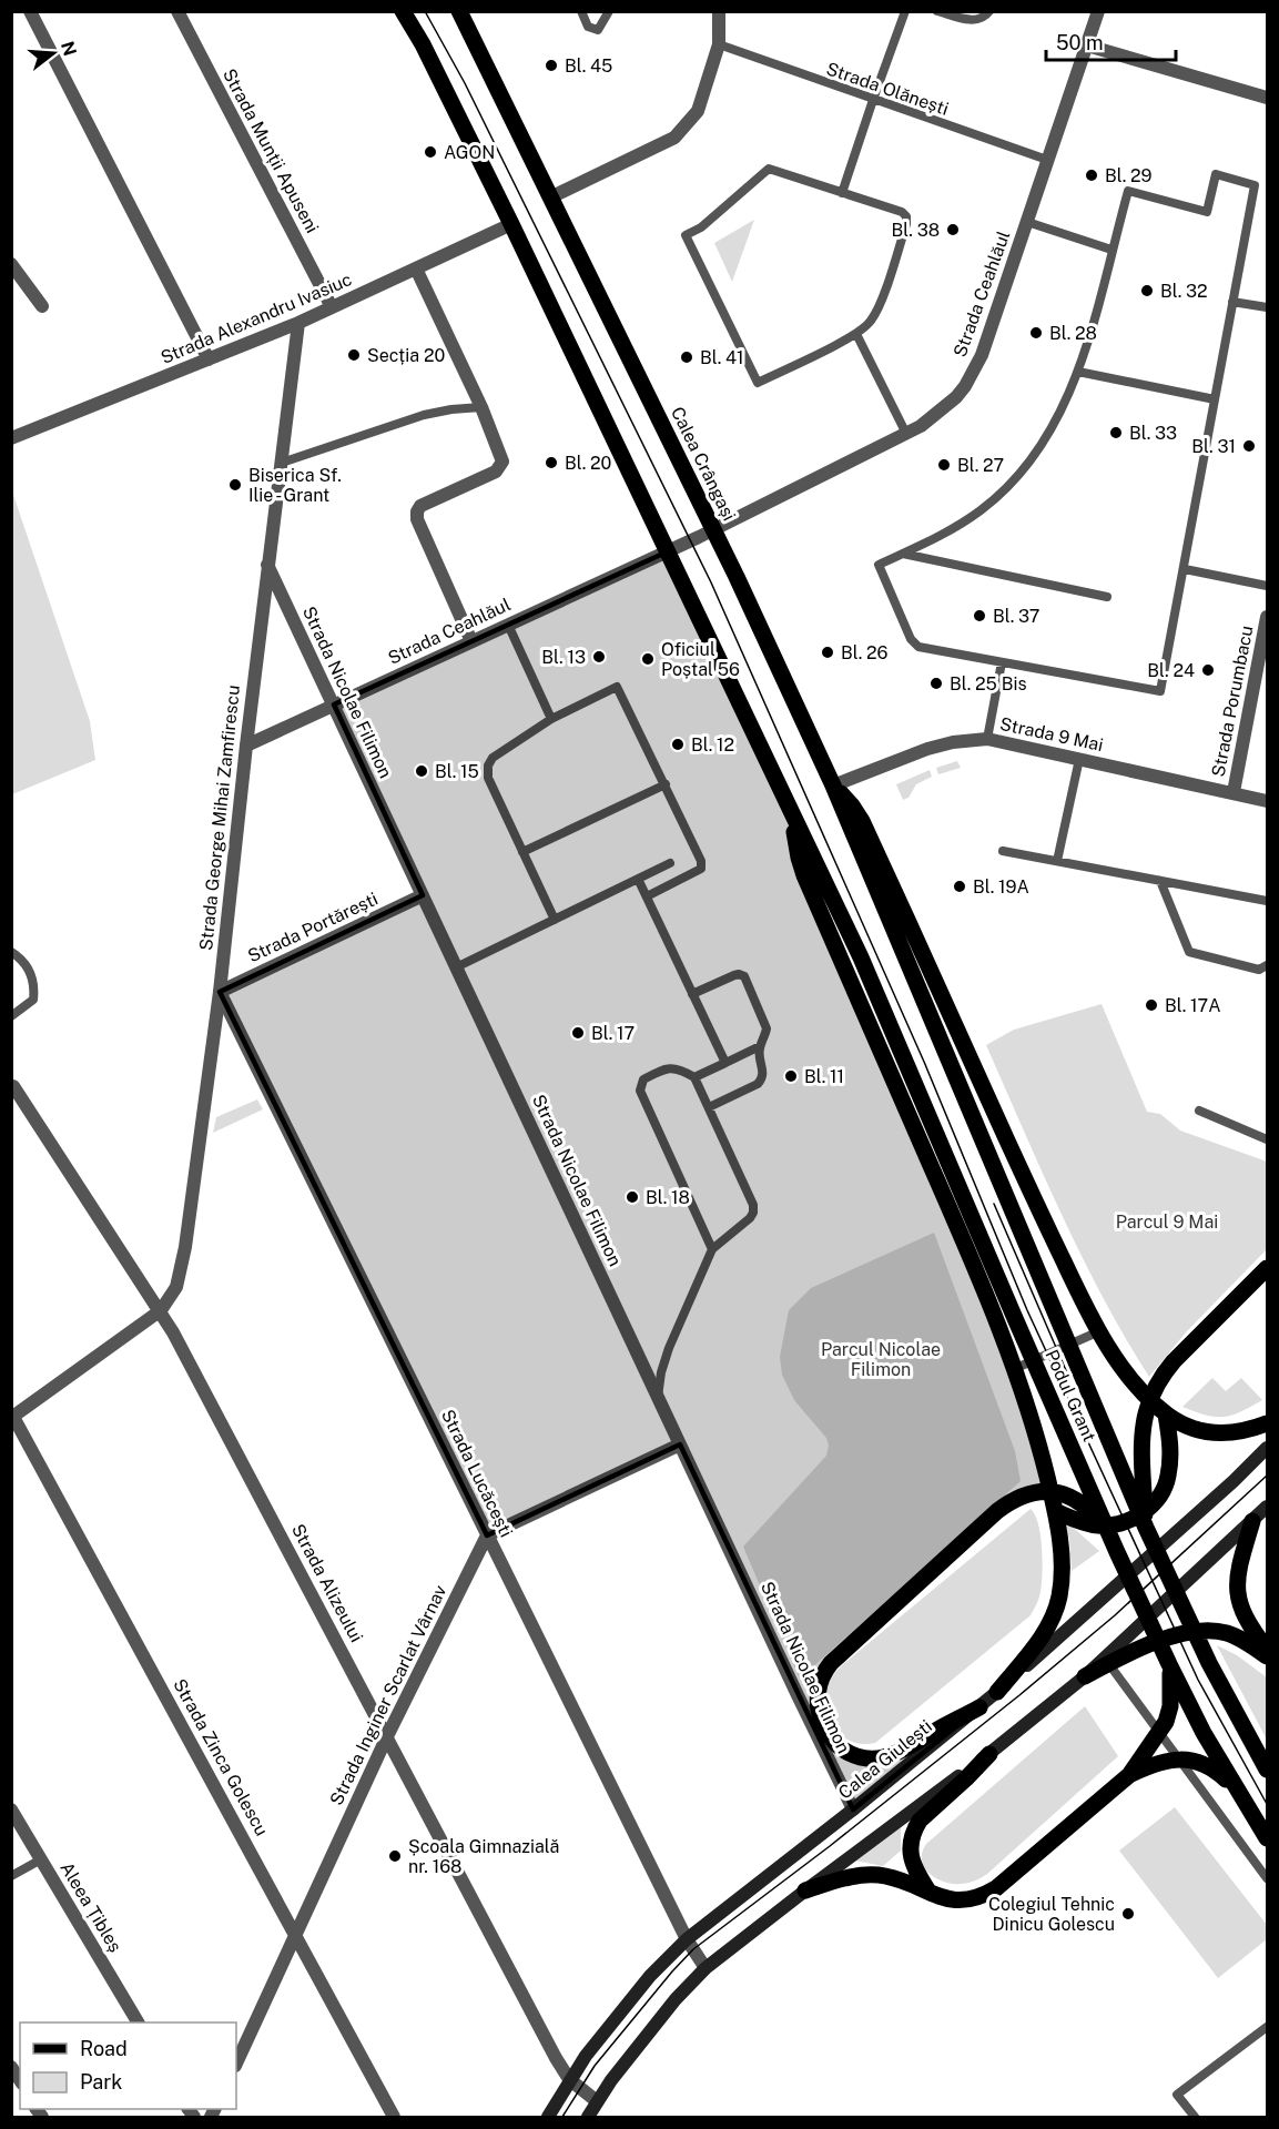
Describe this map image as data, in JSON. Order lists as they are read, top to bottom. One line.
{"streets":{"main road":["Calea Crângași","Podul Grant","Calea Giulești"],"street":["Strada Munții Apuseni","Strada Ceahlăul","Strada Alexandru Ivasiuc","Strada Nicolae Filimon","Strada Porumbacu","Strada 9 Mai","Strada George Mihai Zamfirescu","Strada Portărești","Strada Lucăcești","Strada Alizeului","Strada Inginer Scarlat Vârnav","Strada Zinca Golescu","Aleea Țibleș"],"lane":["Strada Olănești"]},"crossings":[["Strada Olănești","Strada Ceahlăul"],["Strada Munții Apuseni","Strada Alexandru Ivasiuc"],["Strada Ceahlăul","Calea Crângași"],["Strada Ceahlăul","Strada Nicolae Filimon"],["Strada Ceahlăul","Strada George Mihai Zamfirescu"],["Strada Alexandru Ivasiuc","Strada George Mihai Zamfirescu"],["Calea Crângași","Strada 9 Mai"],["Calea Crângași","Podul Grant"],["Strada Nicolae Filimon","Strada George Mihai Zamfirescu"],["Strada Nicolae Filimon","Strada Portărești"],["Strada Nicolae Filimon","Calea Giulești"],["Strada Porumbacu","Strada 9 Mai"],["Strada George Mihai Zamfirescu","Strada Portărești"],["Strada George Mihai Zamfirescu","Strada Lucăcești"],["Strada George Mihai Zamfirescu","Strada Alizeului"],["Strada Portărești","Strada Lucăcești"],["Strada Lucăcești","Strada Inginer Scarlat Vârnav"],["Strada Lucăcești","Calea Giulești"],["Strada Alizeului","Strada Inginer Scarlat Vârnav"],["Strada Alizeului","Calea Giulești"],["Strada Inginer Scarlat Vârnav","Strada Zinca Golescu"]],"parks":["Parcul 9 Mai","Parcul Nicolae Filimon"],"places":["Bl. 45","AGON","Bl. 29","Bl. 38","Bl. 32","Bl. 28","Secția 20","Bl. 41","Bl. 33","Bl. 31","Bl. 20","Bl. 27","Biserica Sf. Ilie - Grant","Bl. 37","Bl. 26","Bl. 13","Oficiul Poștal 56","Bl. 24","Bl. 25 Bis","Bl. 12","Bl. 15","Bl. 19A","Bl. 17A","Bl. 17","Bl. 11","Bl. 18","Școala Gimnazială nr. 168","Colegiul Tehnic Dinicu Golescu"],"legend":["Road","Park"],"scale_bar":"50 m","north":"right"}
